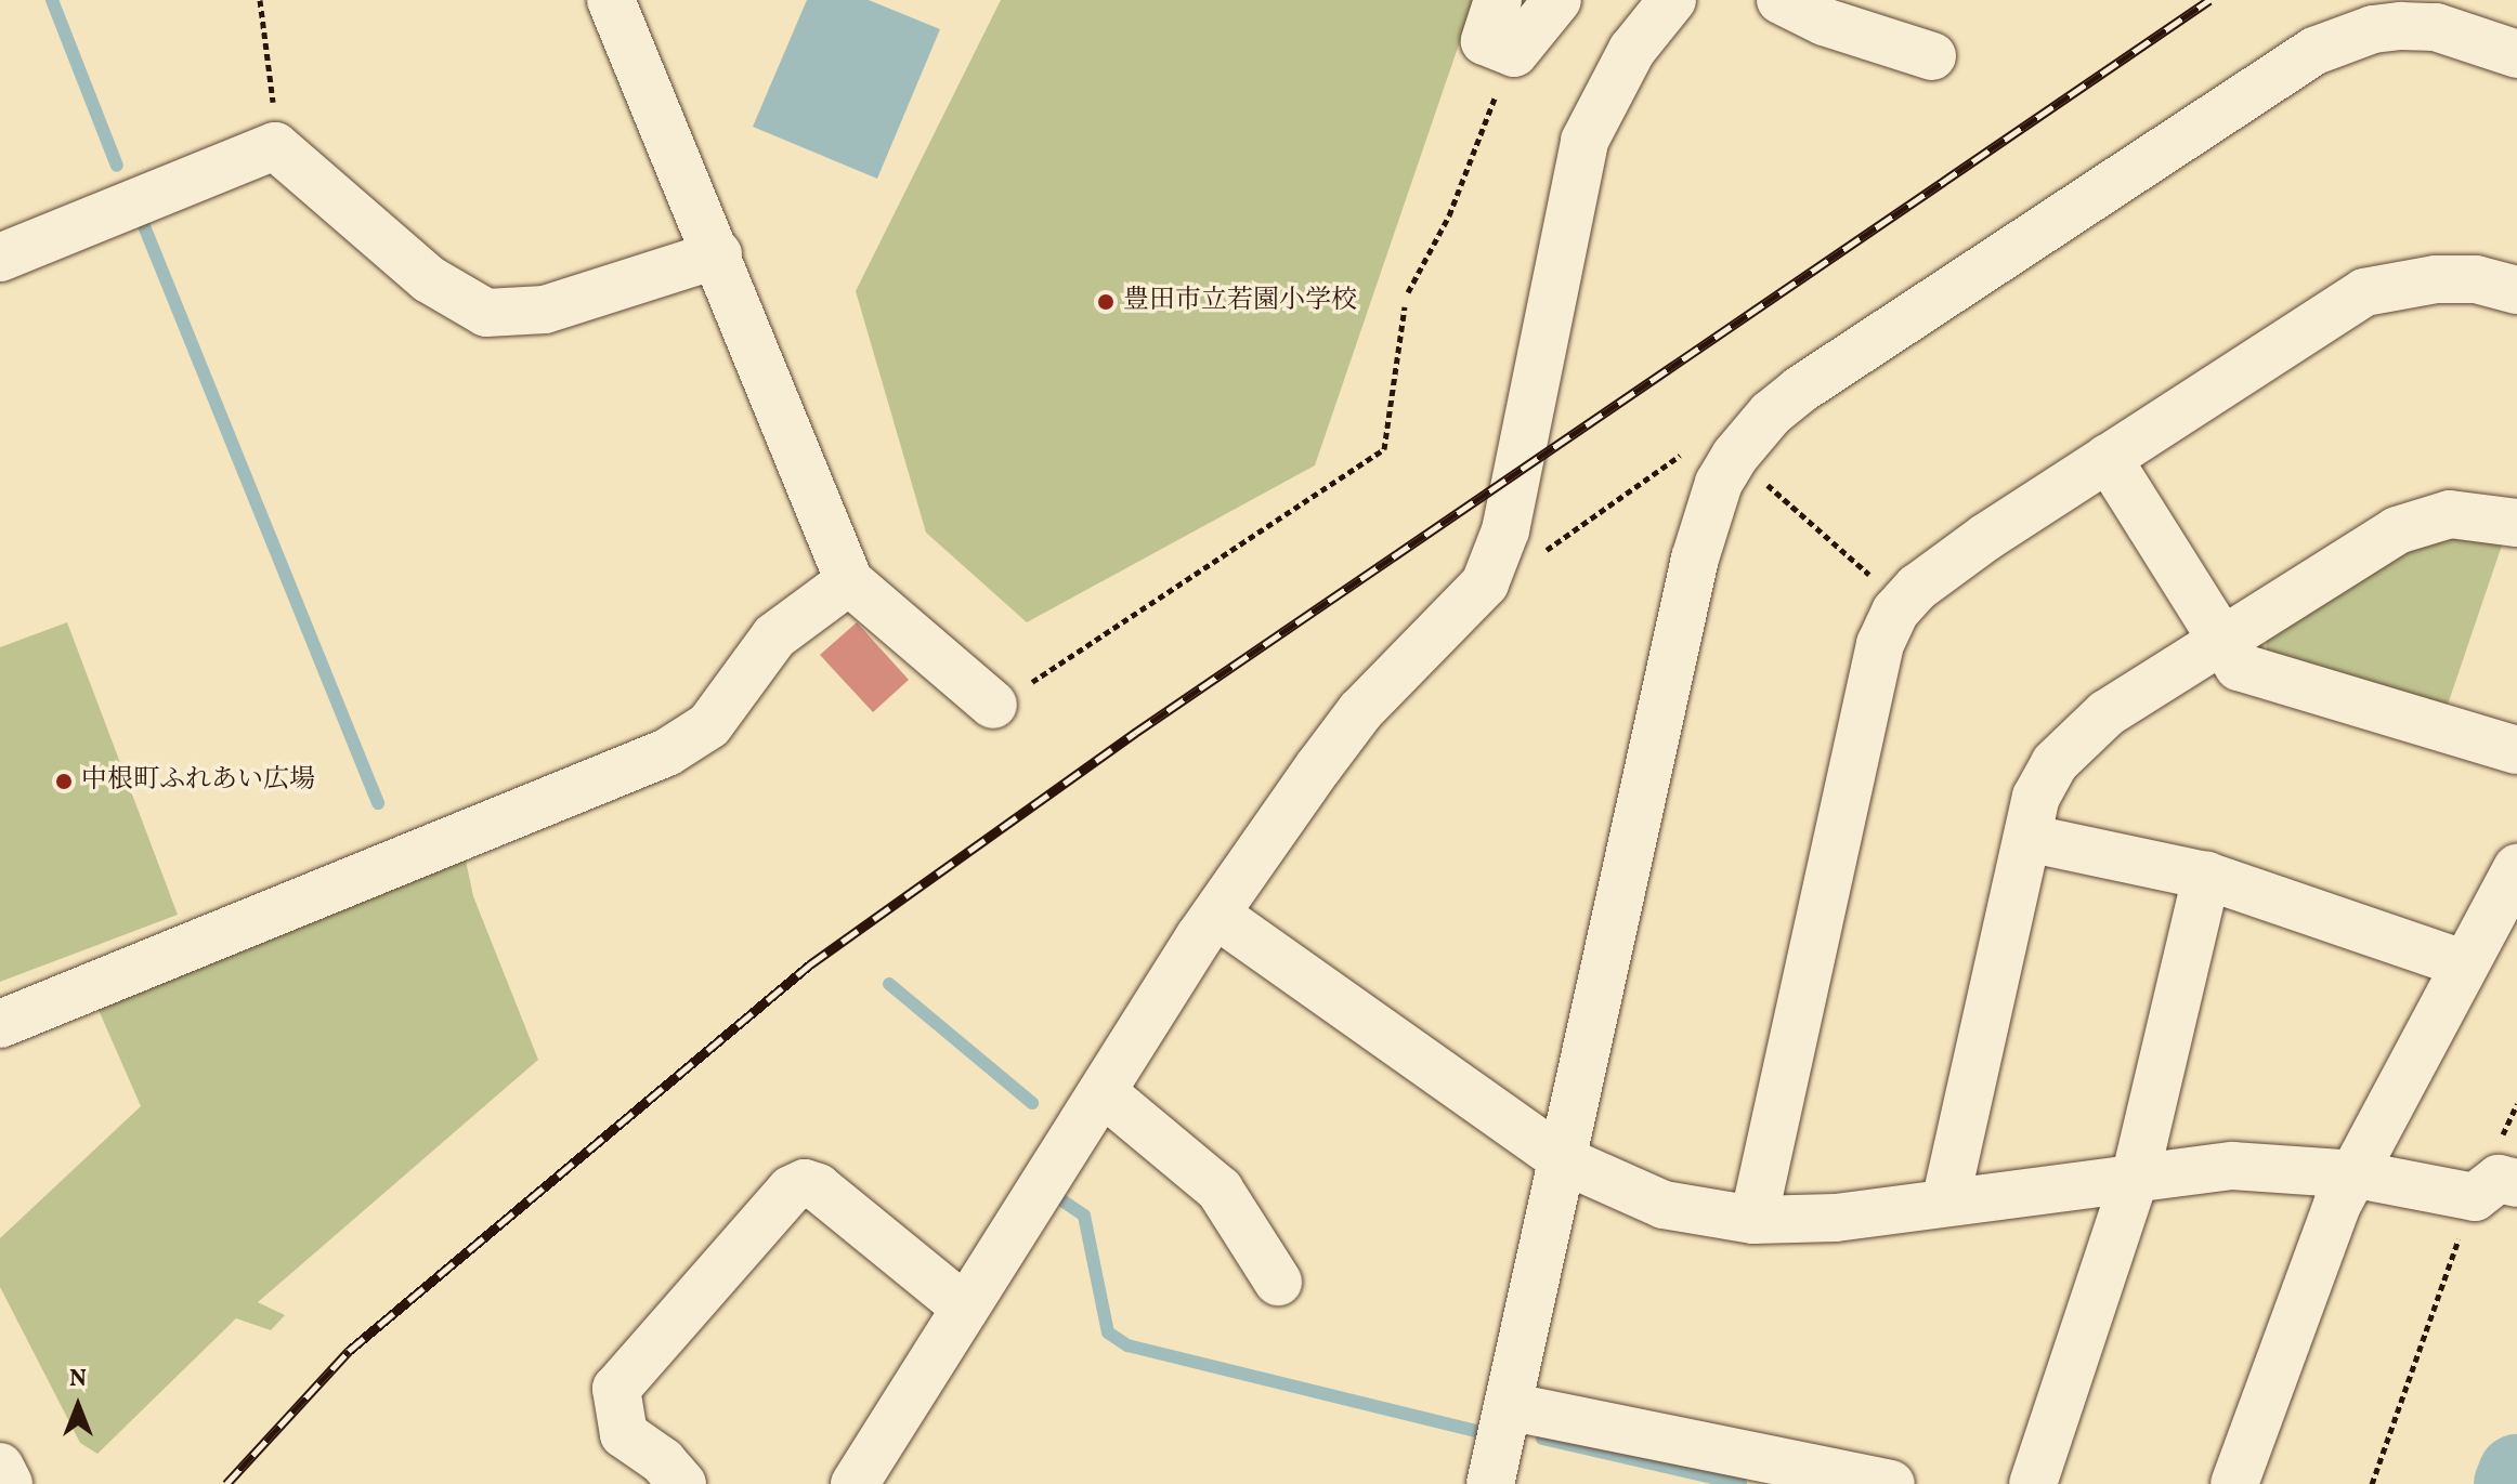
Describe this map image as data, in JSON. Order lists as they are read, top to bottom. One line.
{"places":["豊田市立若園小学校","中根町ふれあい広場"],"north":"top"}
